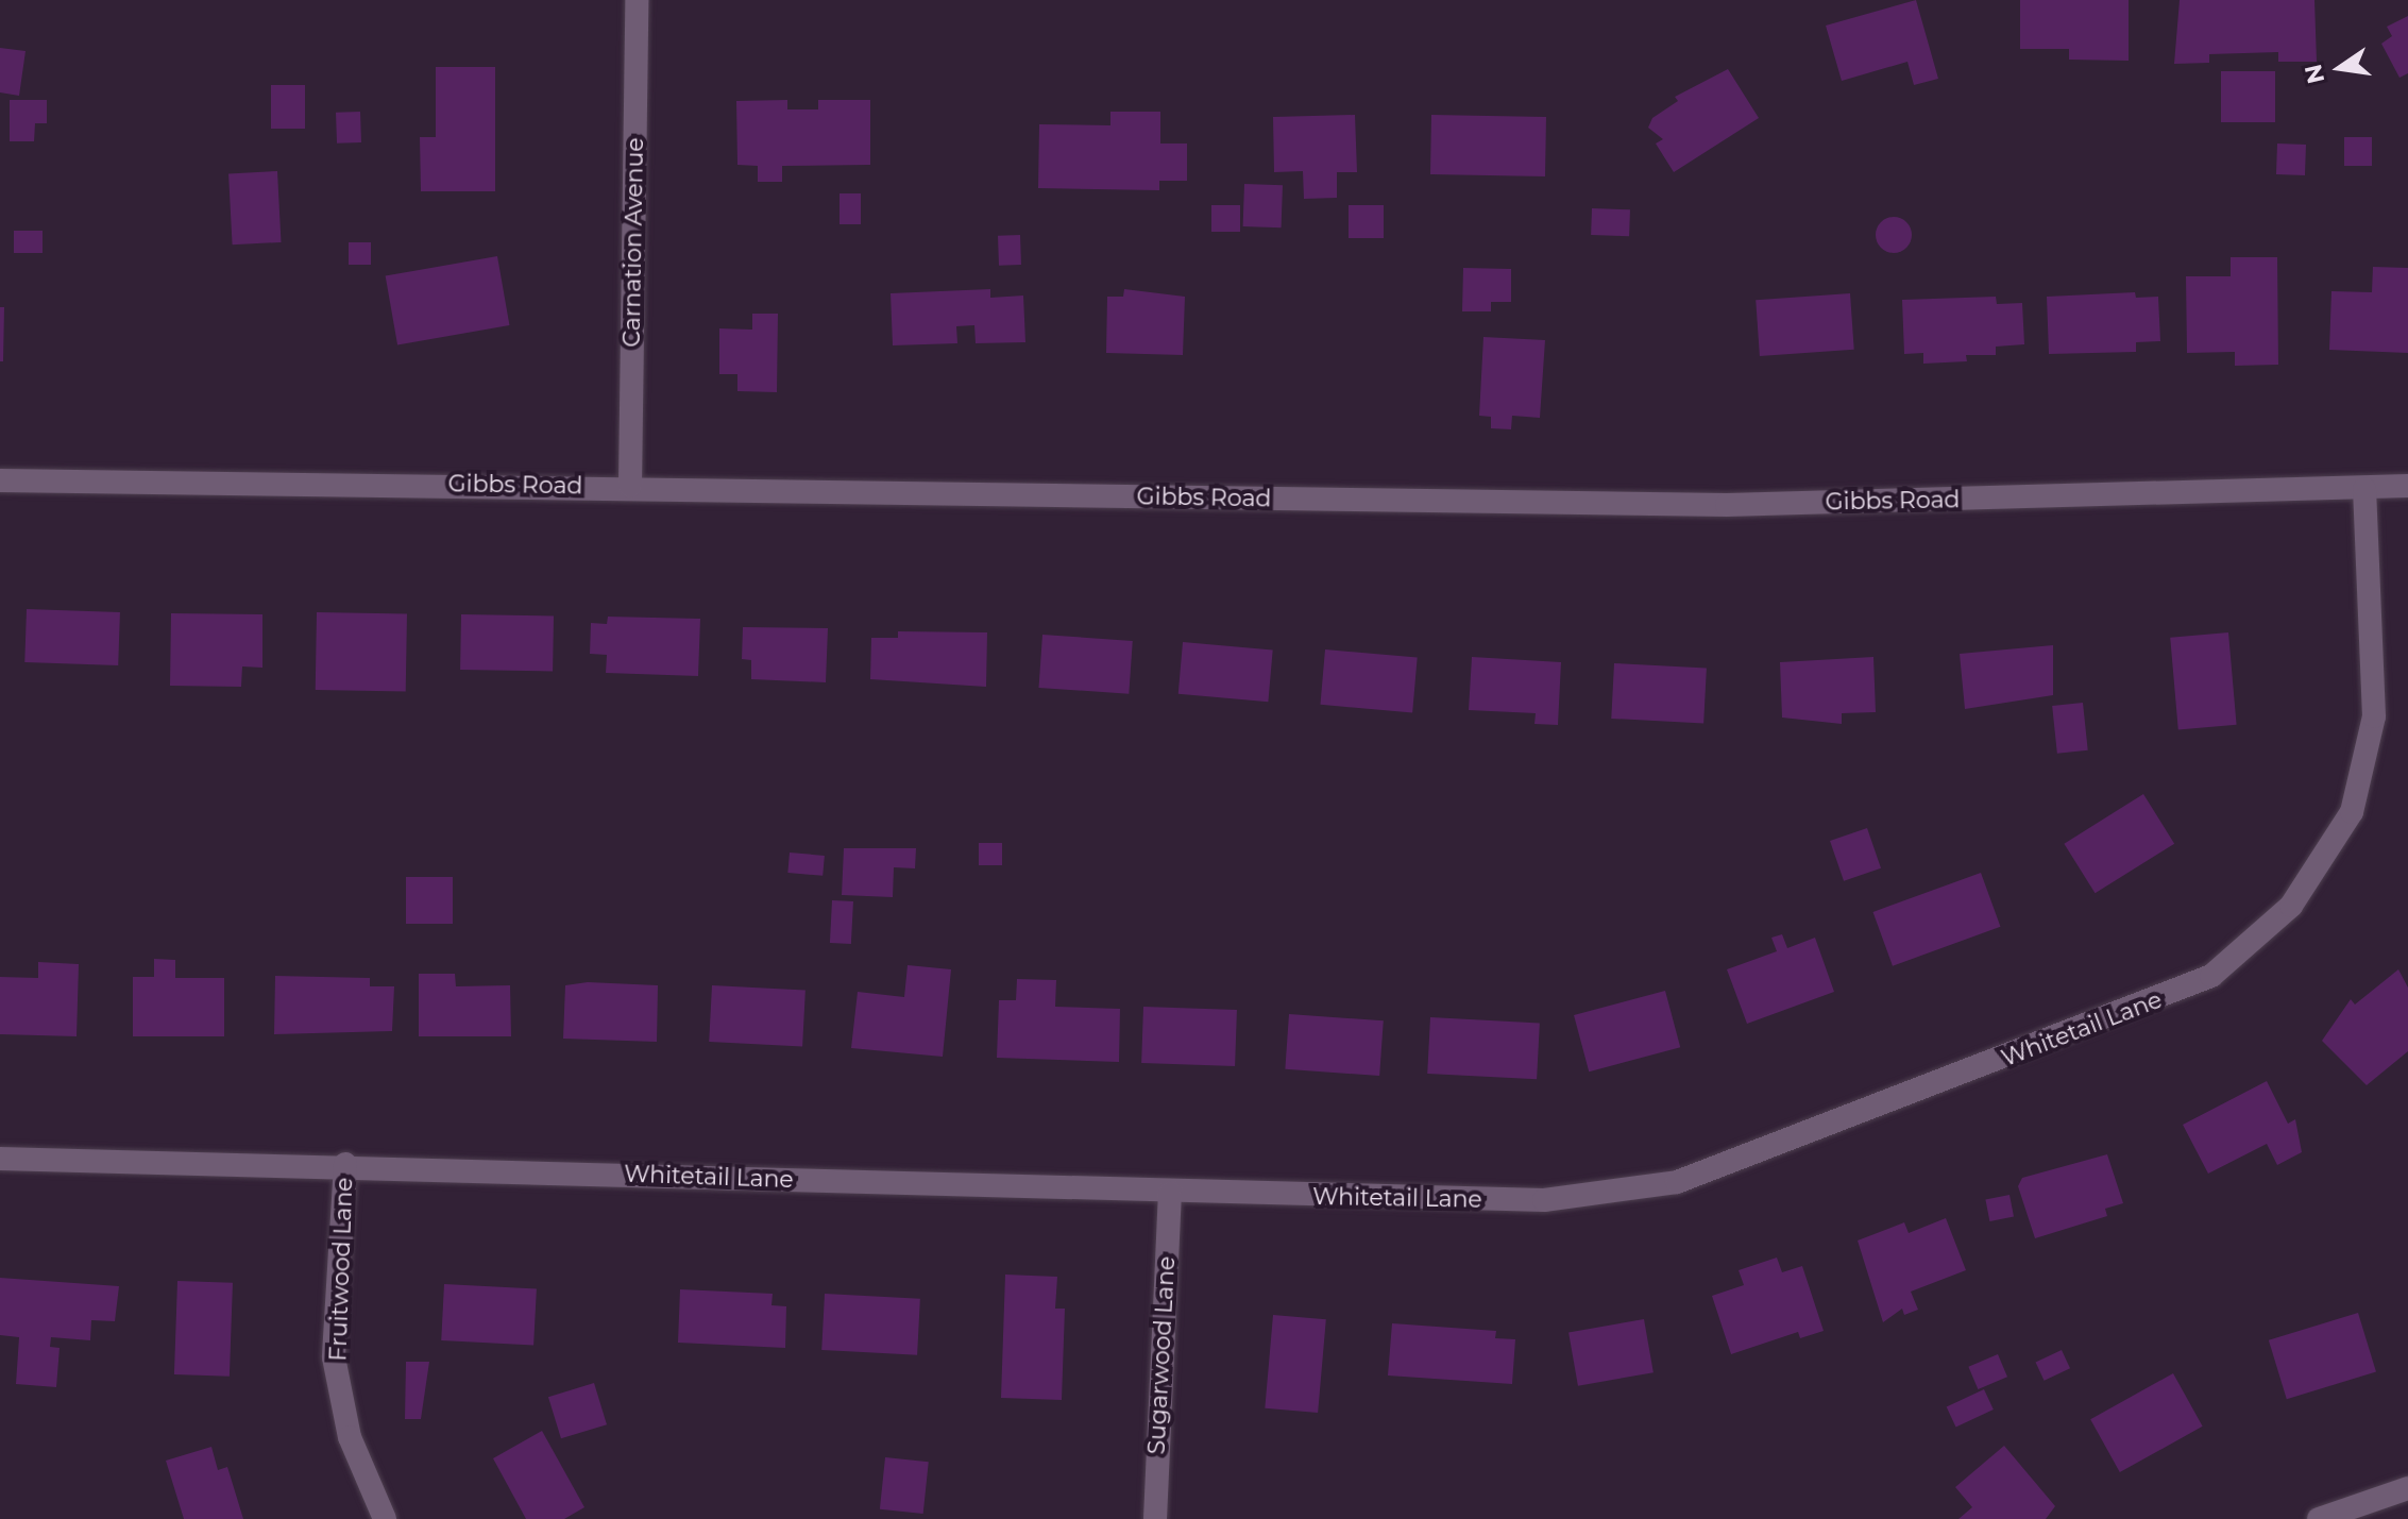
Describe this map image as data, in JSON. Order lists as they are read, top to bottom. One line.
{"streets":{"street":["Carnation Avenue","Gibbs Road","Whitetail Lane","Fruitwood Lane","Sugarwood Lane"]},"crossings":[["Carnation Avenue","Gibbs Road"],["Gibbs Road","Whitetail Lane"],["Whitetail Lane","Fruitwood Lane"],["Whitetail Lane","Sugarwood Lane"]],"north":"left"}
